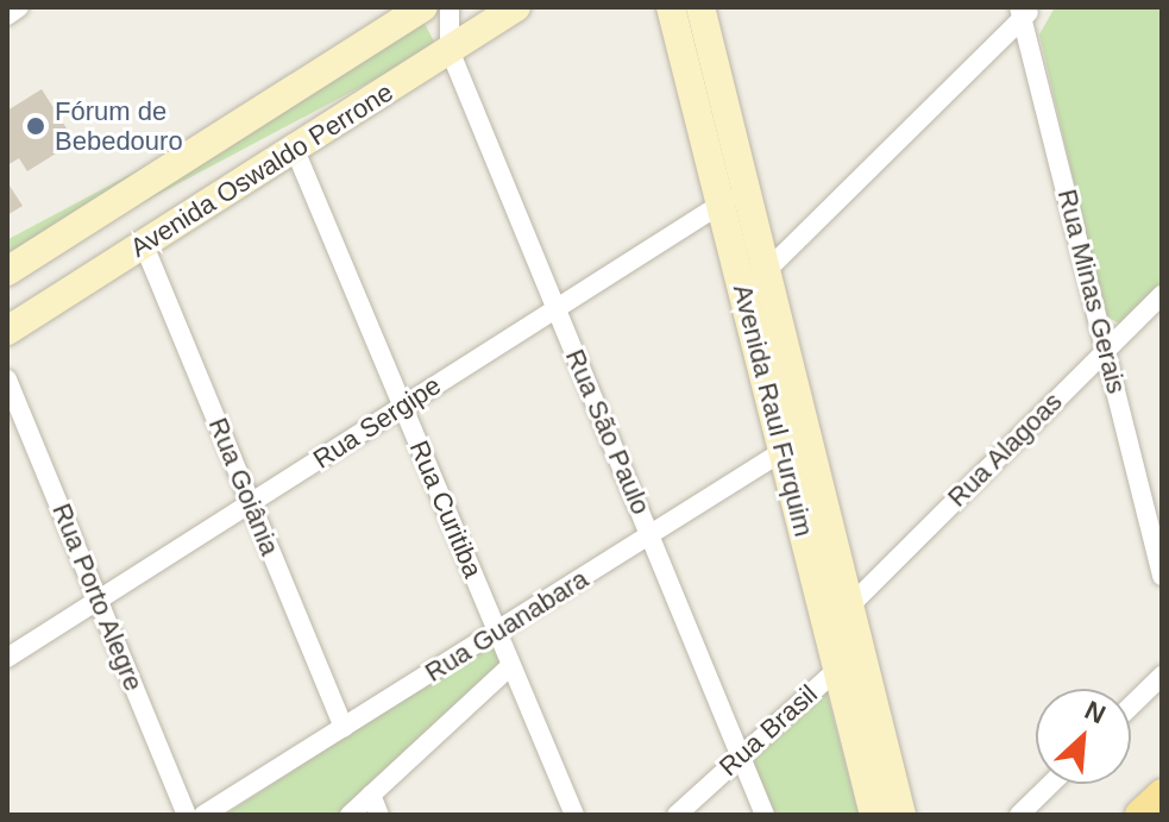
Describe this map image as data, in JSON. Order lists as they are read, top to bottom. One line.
{"streets":{"main road":["Avenida Oswaldo Perrone","Avenida Raul Furquim"],"street":["Rua Minas Gerais","Rua Sergipe","Rua São Paulo","Rua Alagoas","Rua Goiânia","Rua Curitiba","Rua Porto Alegre","Rua Guanabara","Rua Brasil"]},"crossings":[["Avenida Oswaldo Perrone","Rua São Paulo"],["Avenida Oswaldo Perrone","Rua Goiânia"],["Avenida Oswaldo Perrone","Rua Curitiba"],["Rua Minas Gerais","Rua Alagoas"],["Avenida Raul Furquim","Rua Sergipe"],["Avenida Raul Furquim","Rua Alagoas"],["Avenida Raul Furquim","Rua Guanabara"],["Avenida Raul Furquim","Rua Brasil"],["Rua Sergipe","Rua São Paulo"],["Rua Sergipe","Rua Goiânia"],["Rua Sergipe","Rua Curitiba"],["Rua Sergipe","Rua Porto Alegre"],["Rua São Paulo","Rua Guanabara"],["Rua São Paulo","Rua Brasil"],["Rua Goiânia","Rua Guanabara"],["Rua Curitiba","Rua Guanabara"]],"places":["Fórum de Bebedouro"],"north":"top right"}
